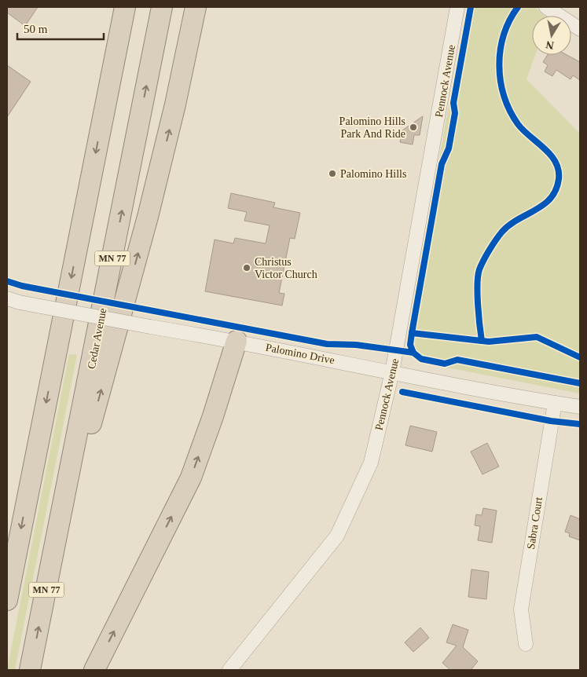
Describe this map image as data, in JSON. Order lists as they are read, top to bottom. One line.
{"streets":{"highway":["MN 77","Cedar Avenue"],"street":["Pennock Avenue","Palomino Drive","Sabra Court"]},"crossings":[["Pennock Avenue","Palomino Drive"],["Palomino Drive","Sabra Court"]],"places":["Palomino Hills Park And Ride","Palomino Hills","Christus Victor Church"],"scale_bar":"50 m","north":"bottom"}
